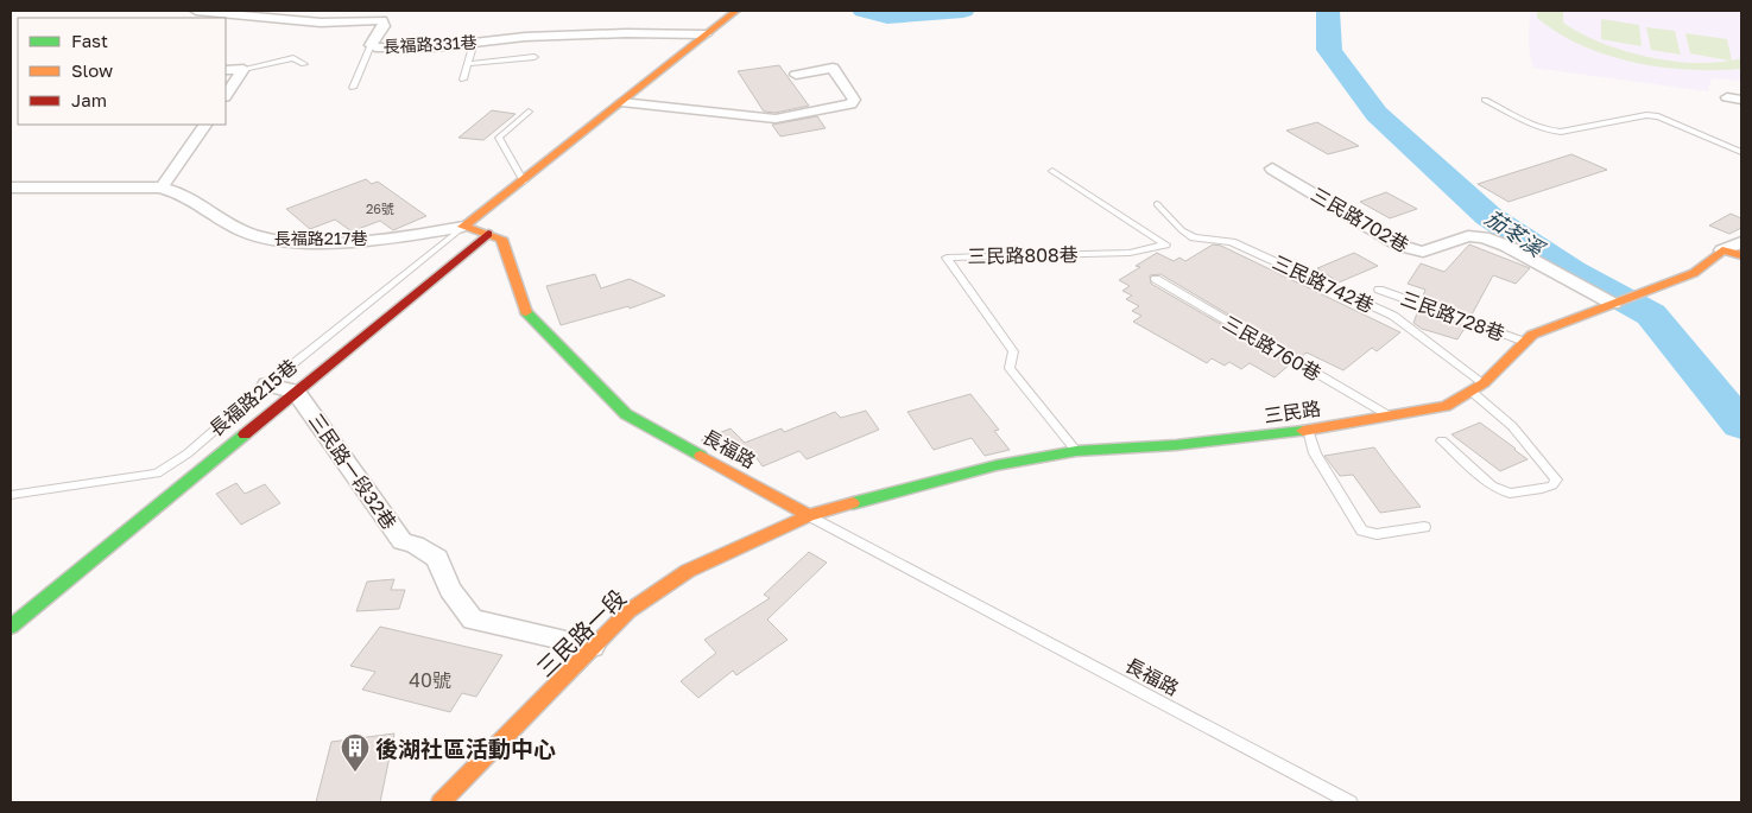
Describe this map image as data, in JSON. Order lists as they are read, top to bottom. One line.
{"streets":{"street":["長福路331巷","三民路702巷","長福路217巷","三民路","長福路","三民路一段32巷","三民路一段"],"lane":["三民路808巷","三民路742巷","三民路728巷","三民路760巷","長福路215巷"]},"crossings":[["三民路702巷","三民路"],["長福路217巷","長福路215巷"],["三民路808巷","三民路"],["三民路742巷","三民路"],["三民路728巷","三民路"],["三民路760巷","三民路"],["長福路215巷","三民路一段32巷"],["三民路","長福路"],["三民路","三民路一段"],["長福路","三民路一段"],["三民路一段32巷","三民路一段"]],"water":["茄苳溪"],"places":{"building":["後湖社區活動中心"]},"house_numbers":["26號","40號"],"legend":["Fast","Slow","Jam"]}
